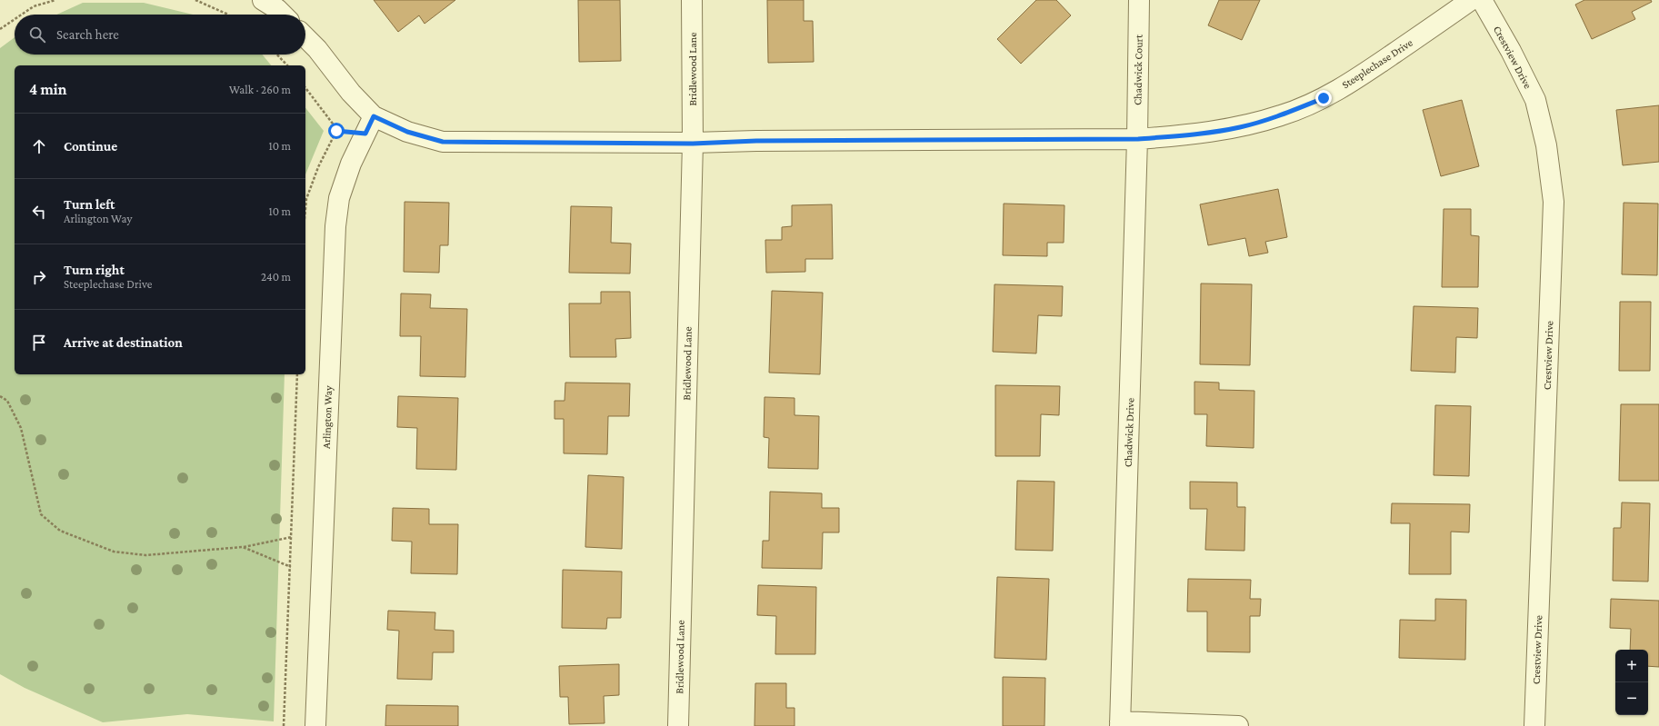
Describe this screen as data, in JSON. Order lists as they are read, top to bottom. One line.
{"streets":{"street":["Crestview Drive","Steeplechase Drive","Bridlewood Lane","Chadwick Court","Arlington Way","Chadwick Drive"]},"crossings":[["Steeplechase Drive","Bridlewood Lane"],["Steeplechase Drive","Chadwick Court"],["Steeplechase Drive","Arlington Way"],["Steeplechase Drive","Chadwick Drive"],["Chadwick Court","Chadwick Drive"]],"page":{"search":"Search here","heading":["4 min","Walk · 260 m"],"list":[["Continue","10 m"],["Turn left","Arlington Way","10 m"],["Turn right","Steeplechase Drive","240 m"],"Arrive at destination"],"map_buttons":["+","−"]}}
